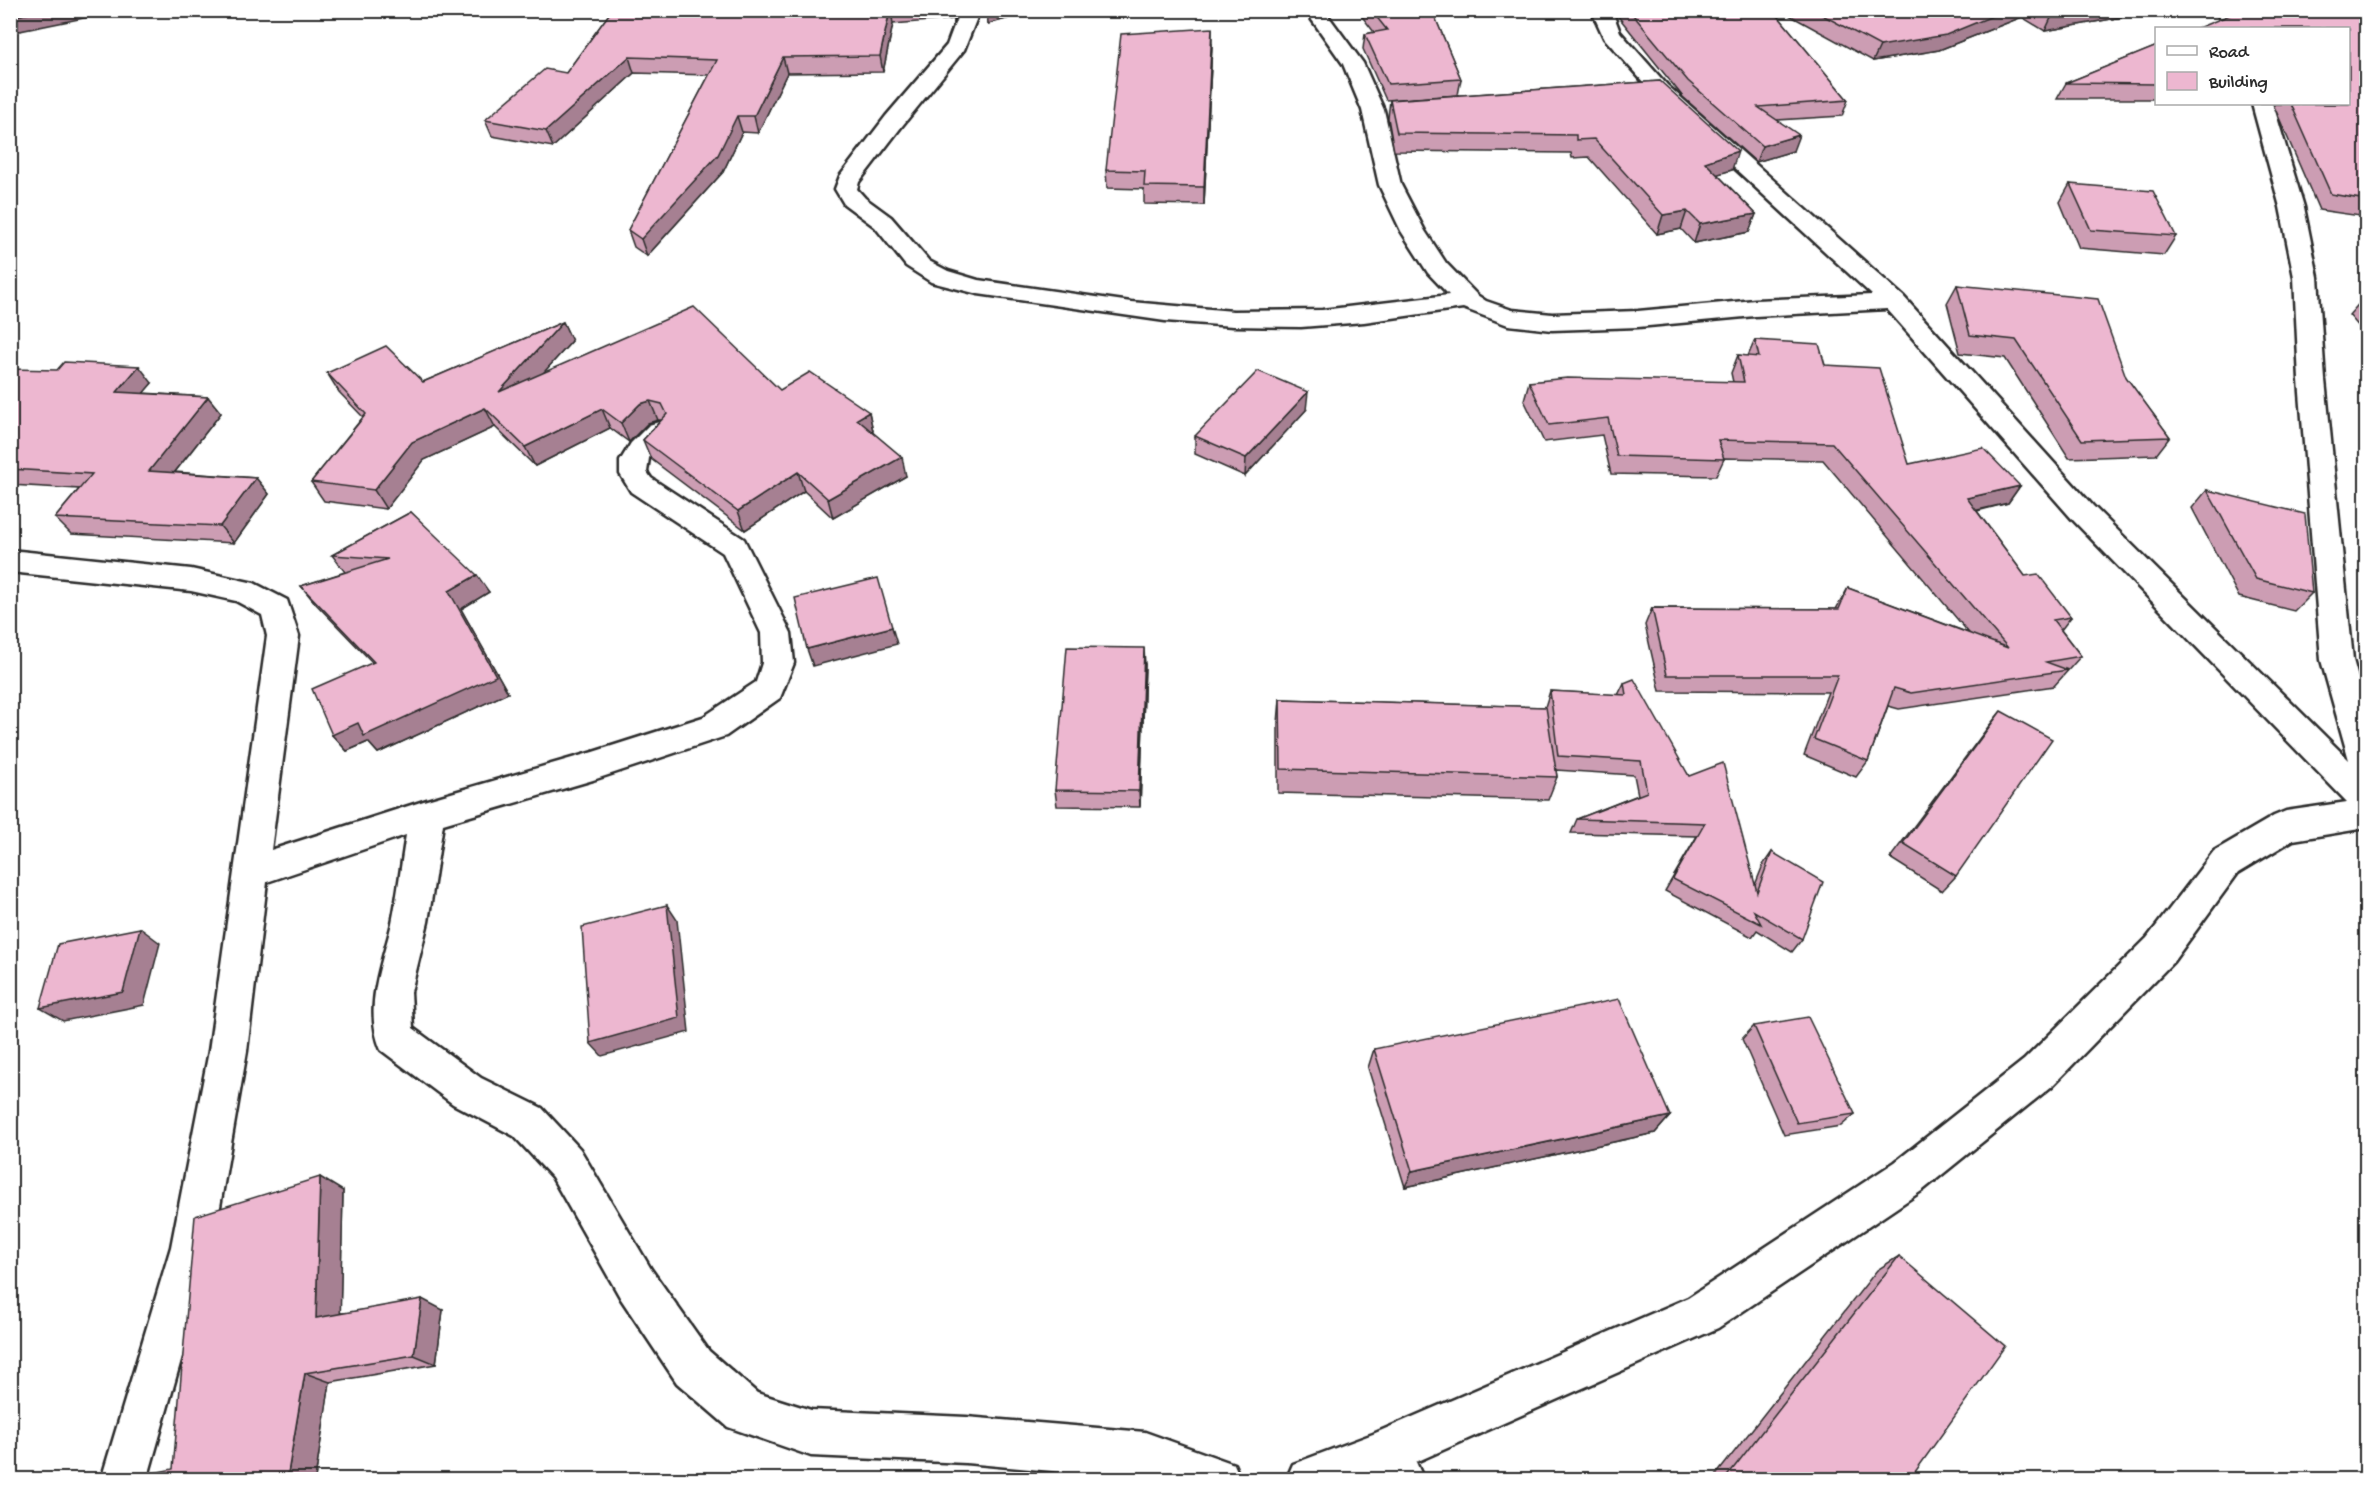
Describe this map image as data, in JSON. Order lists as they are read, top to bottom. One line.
{"legend":["Road","Building"]}
